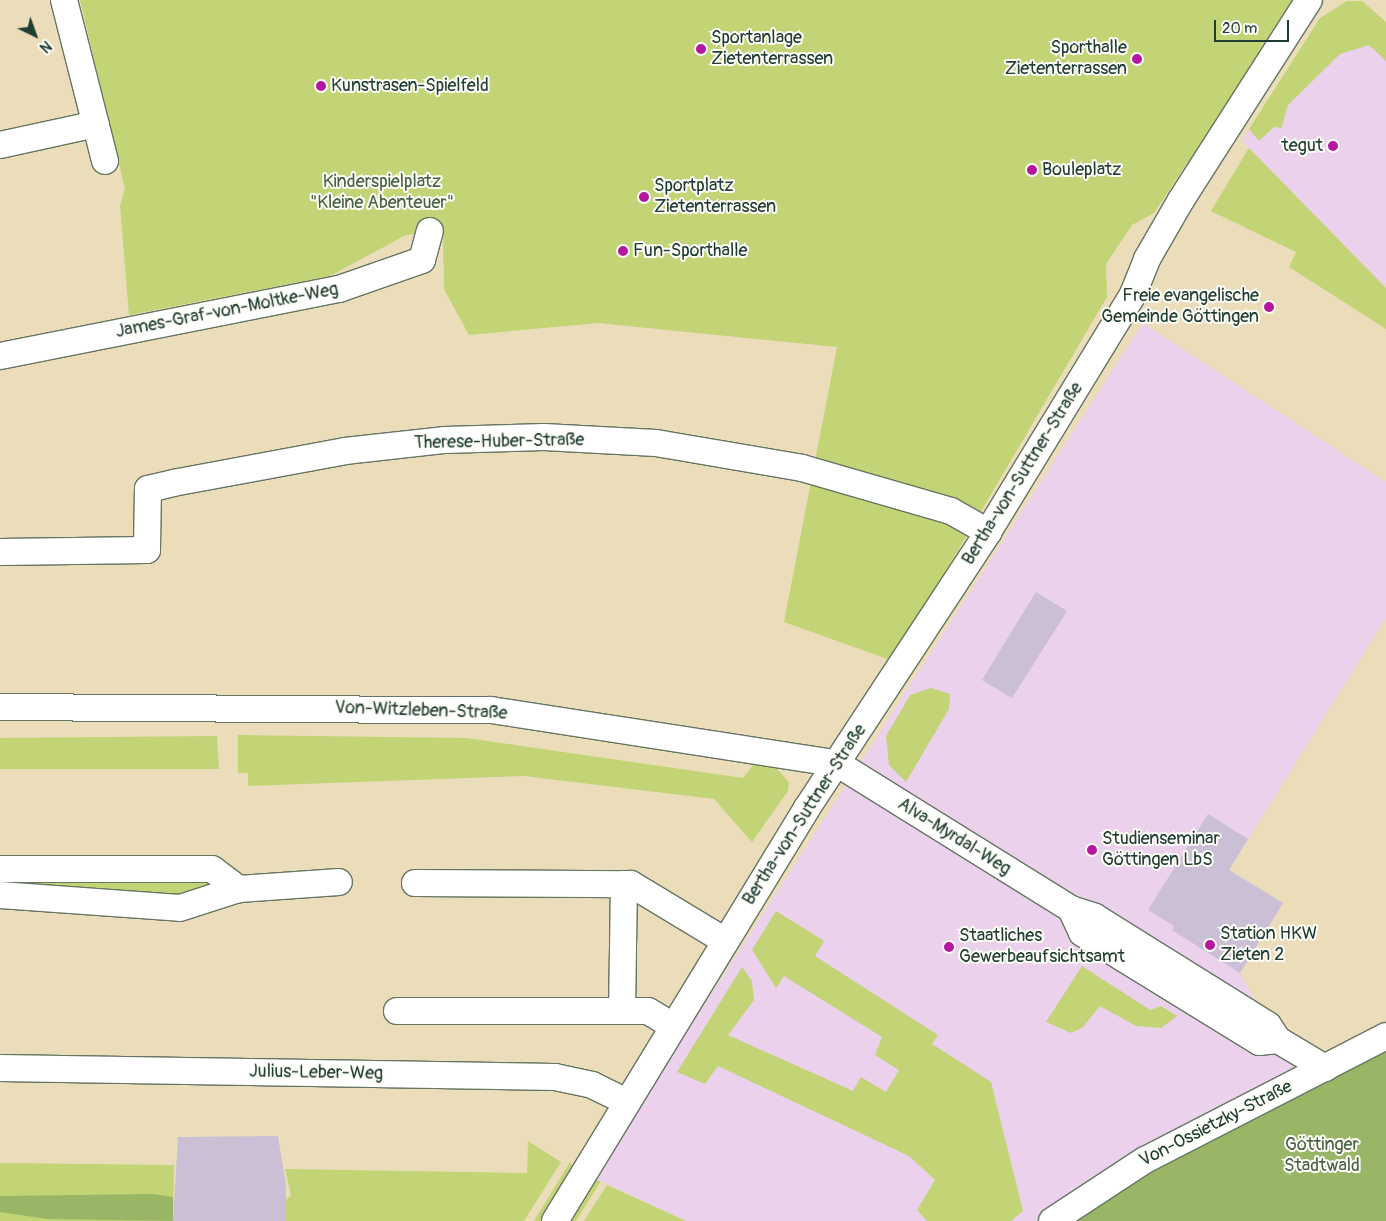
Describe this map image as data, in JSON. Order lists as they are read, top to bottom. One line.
{"streets":{"street":["James-Graf-von-Moltke-Weg","Therese-Huber-Straße","Bertha-von-Suttner-Straße","Von-Witzleben-Straße","Alva-Myrdal-Weg","Julius-Leber-Weg","Von-Ossietzky-Straße"]},"crossings":[["Therese-Huber-Straße","Bertha-von-Suttner-Straße"],["Bertha-von-Suttner-Straße","Von-Witzleben-Straße"],["Bertha-von-Suttner-Straße","Alva-Myrdal-Weg"],["Bertha-von-Suttner-Straße","Julius-Leber-Weg"],["Von-Witzleben-Straße","Alva-Myrdal-Weg"],["Alva-Myrdal-Weg","Von-Ossietzky-Straße"]],"parks":["Kinderspielplatz \"Kleine Abenteuer\"","Göttinger Stadtwald"],"places":["Sportanlage Zietenterrassen","Sporthalle Zietenterrassen","Kunstrasen-Spielfeld","tegut","Bouleplatz","Sportplatz Zietenterrassen","Fun-Sporthalle","Freie evangelische Gemeinde Göttingen","Studienseminar Göttingen LbS","Station HKW Zieten 2","Staatliches Gewerbeaufsichtsamt"],"scale_bar":"20 m","north":"bottom right"}
